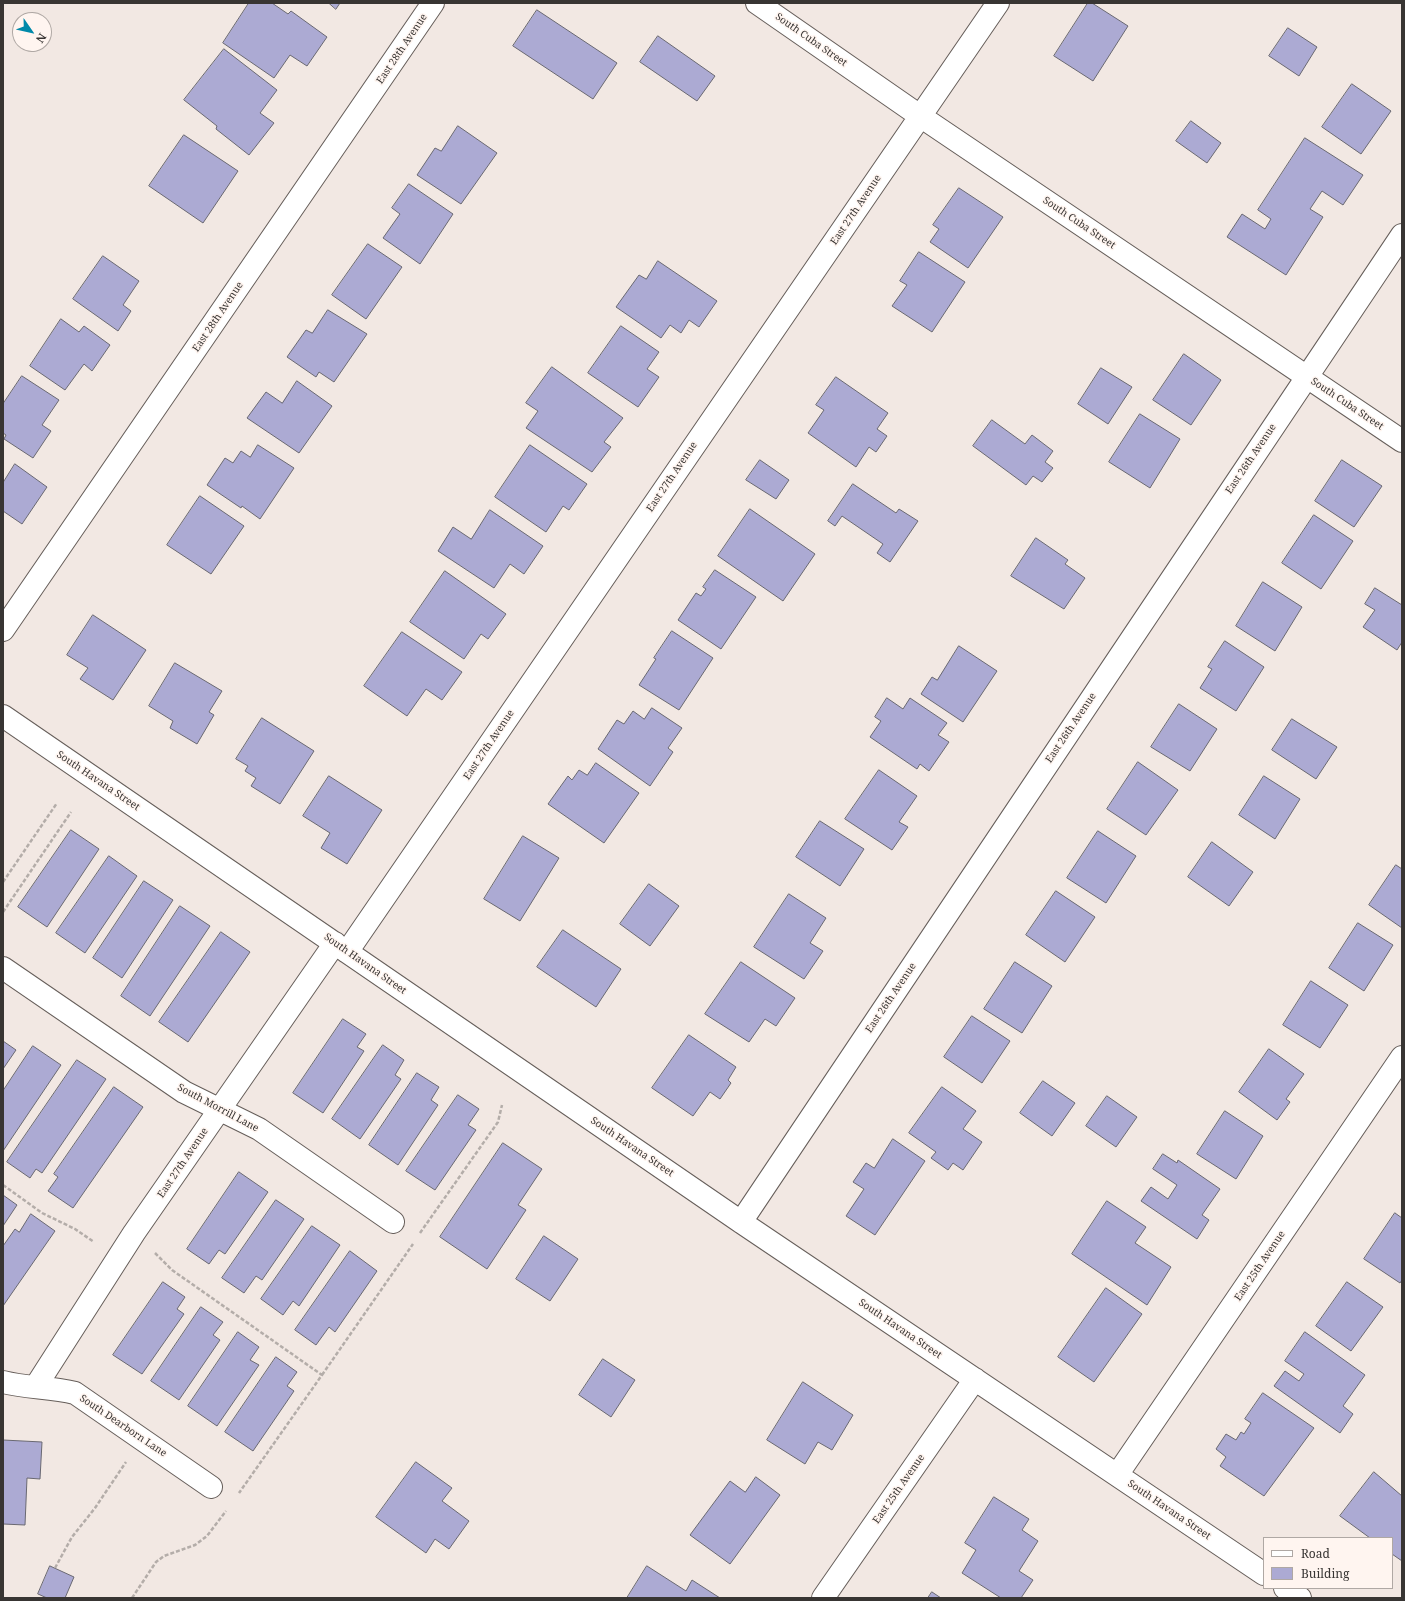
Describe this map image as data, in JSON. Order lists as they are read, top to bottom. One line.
{"streets":{"street":["South Cuba Street","East 28th Avenue","East 27th Avenue","East 26th Avenue","South Havana Street","South Morrill Lane","East 25th Avenue","South Dearborn Lane"]},"crossings":[["South Cuba Street","East 27th Avenue"],["South Cuba Street","East 26th Avenue"],["East 27th Avenue","South Havana Street"],["East 27th Avenue","South Morrill Lane"],["East 27th Avenue","South Dearborn Lane"],["East 26th Avenue","South Havana Street"],["South Havana Street","East 25th Avenue"]],"legend":["Road","Building"],"north":"bottom right"}
